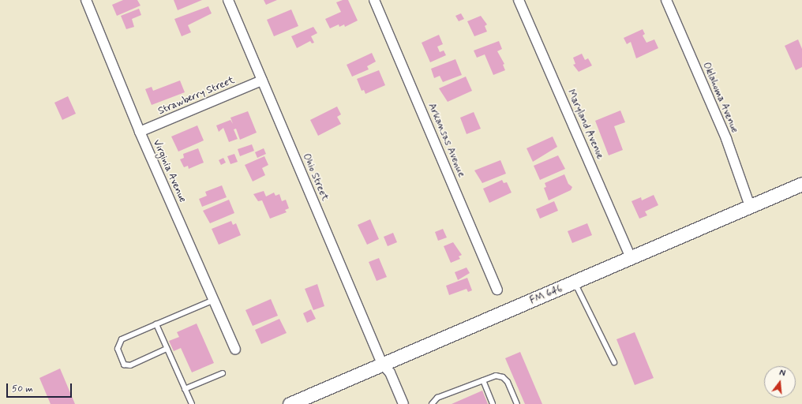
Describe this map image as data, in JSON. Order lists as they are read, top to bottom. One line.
{"streets":{"main road":["FM 646"],"street":["Strawberry Street","Oklahoma Avenue","Maryland Avenue","Arkansas Avenue","Virginia Avenue","Ohio Street"]},"crossings":[["Strawberry Street","Virginia Avenue"],["Strawberry Street","Ohio Street"],["Oklahoma Avenue","FM 646"],["Maryland Avenue","FM 646"],["Ohio Street","FM 646"]],"scale_bar":"50 m","north":"top"}
